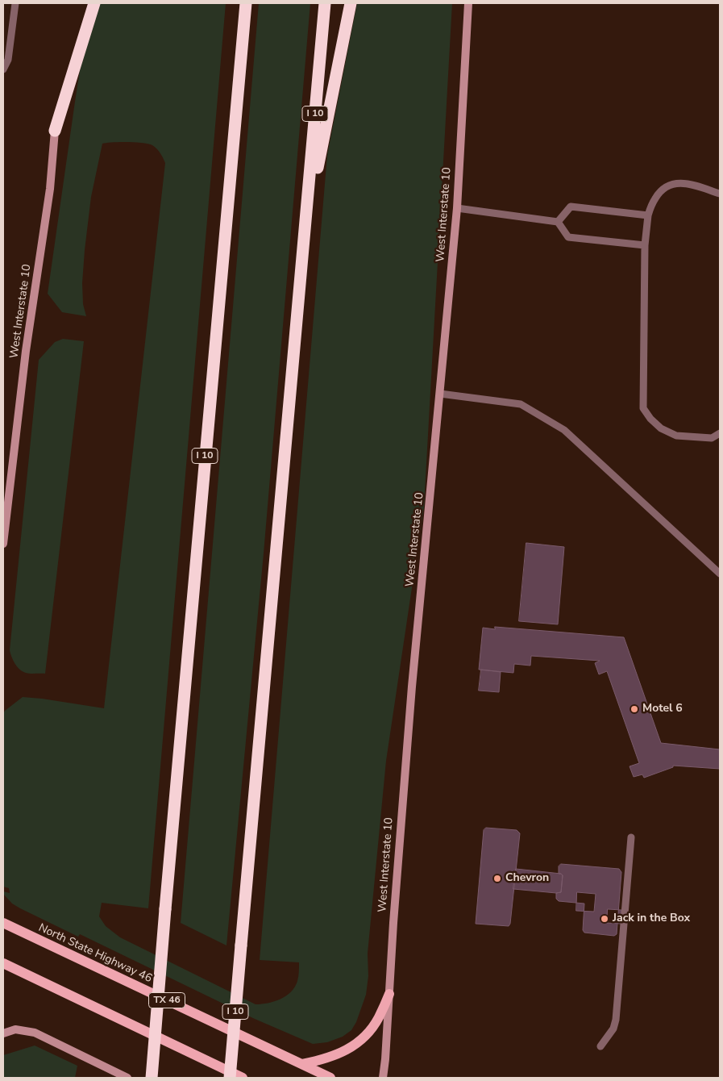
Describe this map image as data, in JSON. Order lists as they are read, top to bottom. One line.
{"streets":{"highway":["I 10"],"main road":["North State Highway 46","TX 46"],"street":["West Interstate 10"]},"places":["Motel 6","Chevron","Jack in the Box"]}
